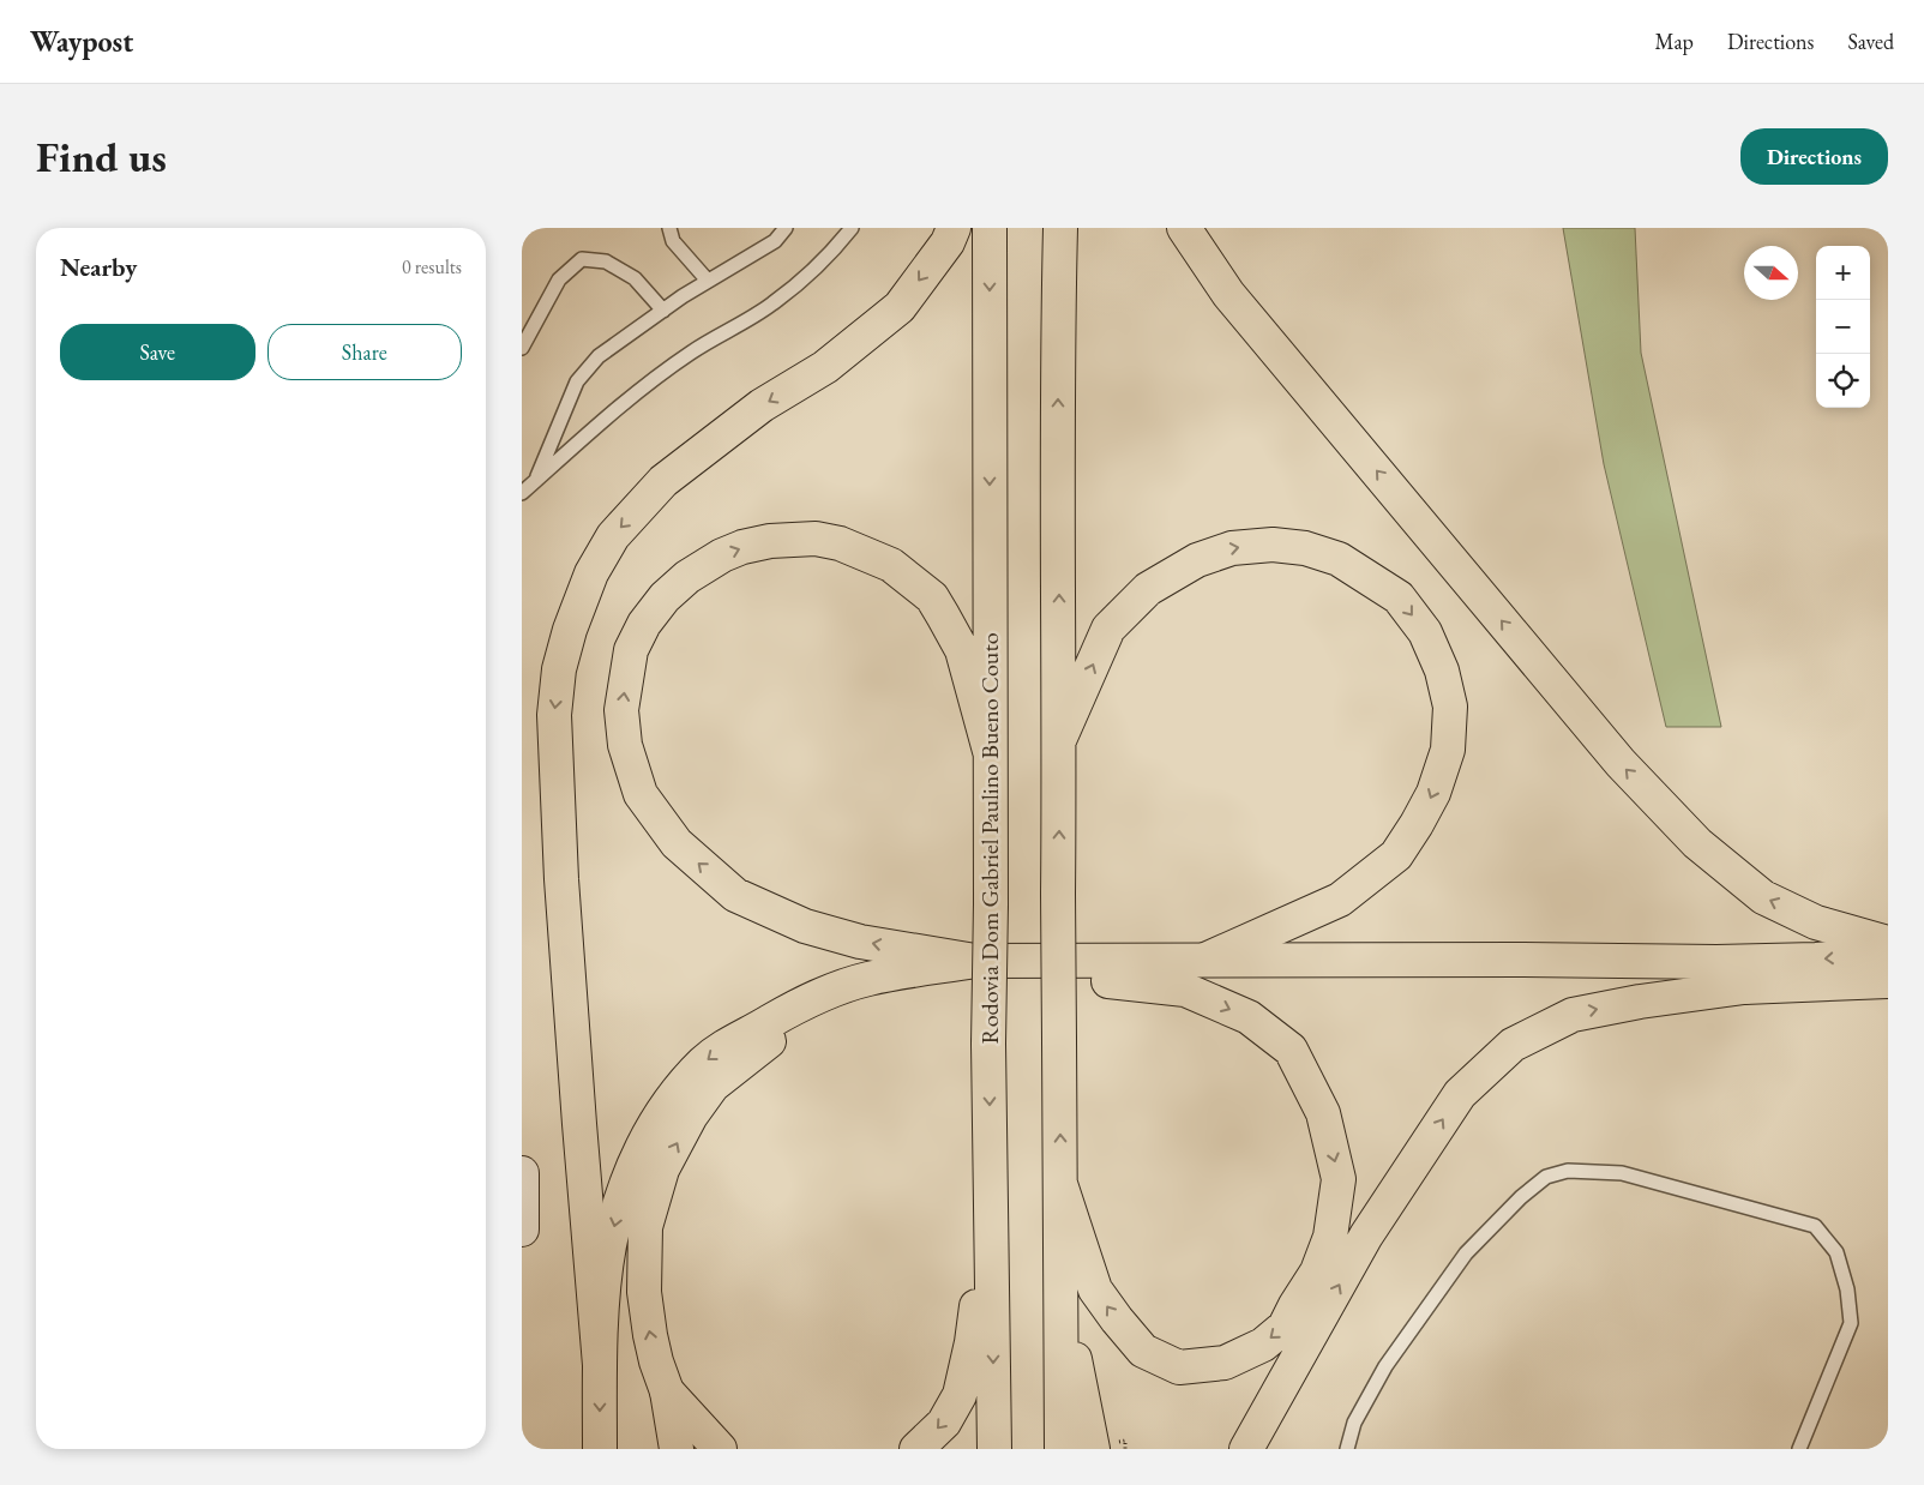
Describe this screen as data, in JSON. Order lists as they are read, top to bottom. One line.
{"streets":{"main road":["Rodovia Dom Gabriel Paulino Bueno Couto"]},"north":"right","page":{"header":"Waypost","nav":["Map","Directions","Saved"],"buttons":["Directions",["Save","Share"]],"title":"Find us","heading":["Nearby","0 results"],"map_buttons":["+","−"]}}
